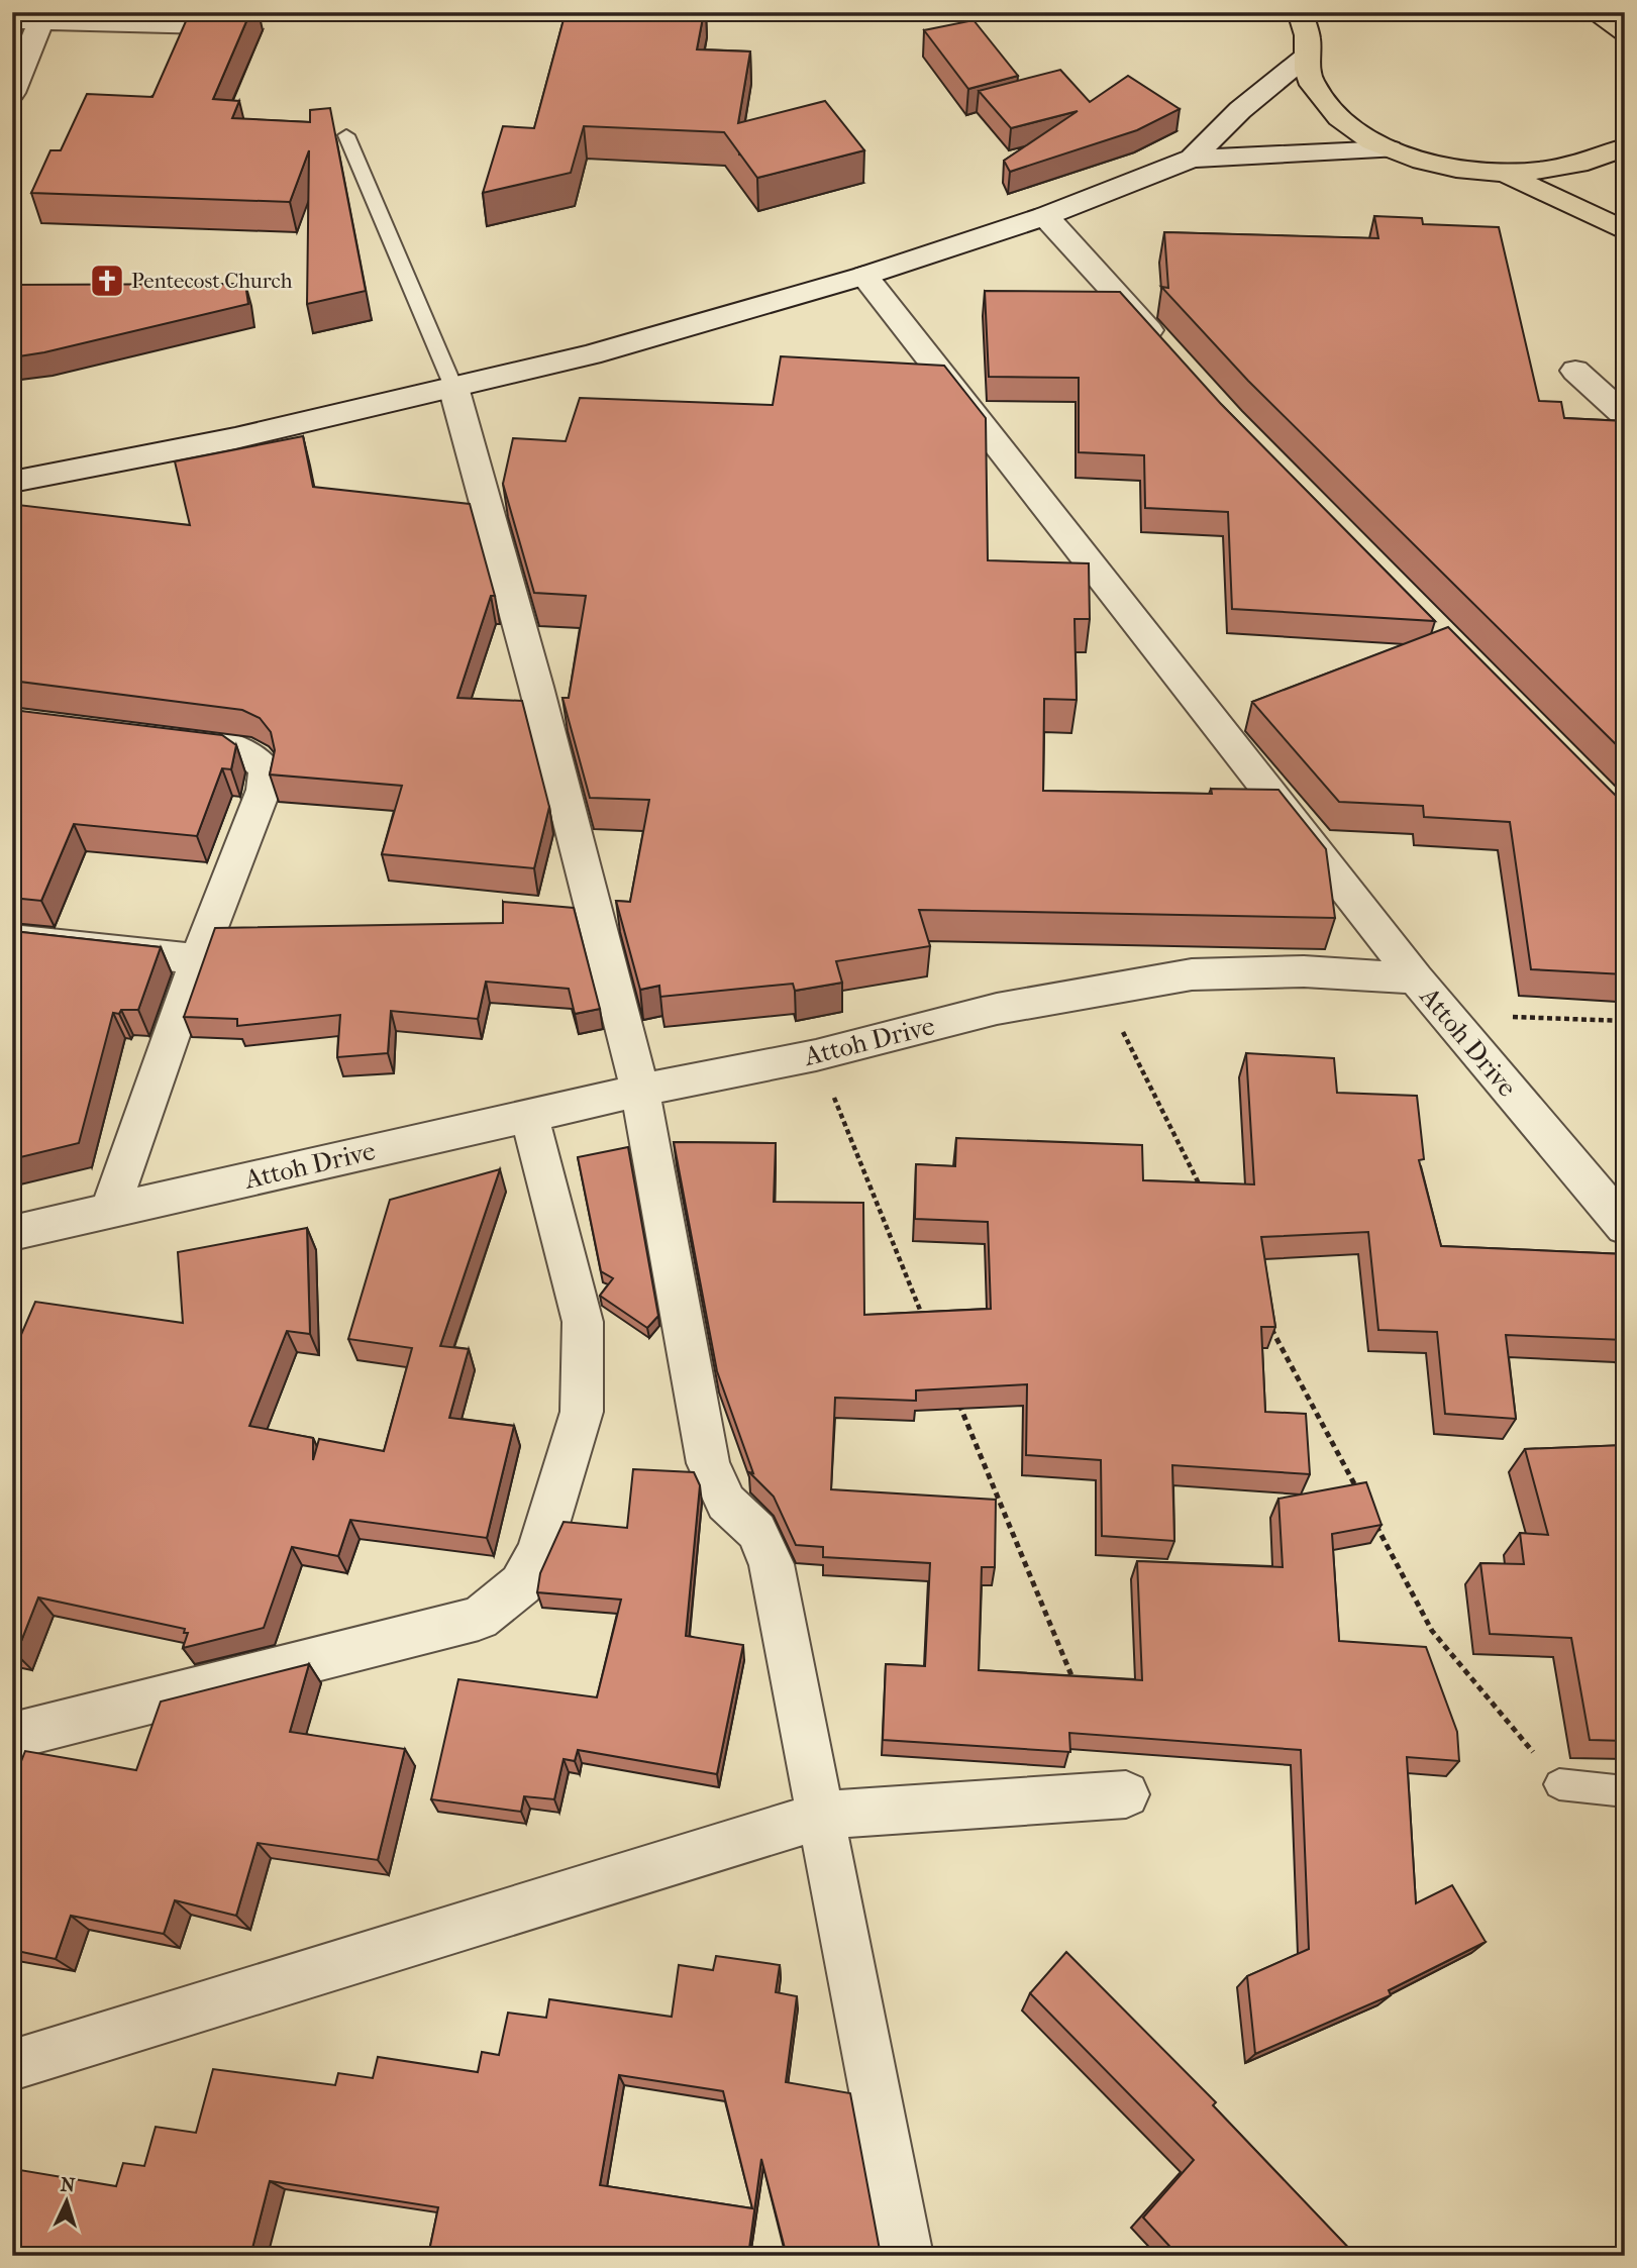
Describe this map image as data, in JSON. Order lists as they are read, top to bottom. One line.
{"streets":{"street":["Attoh Drive"]},"places":{"church":["Pentecost Church"]},"north":"top"}
